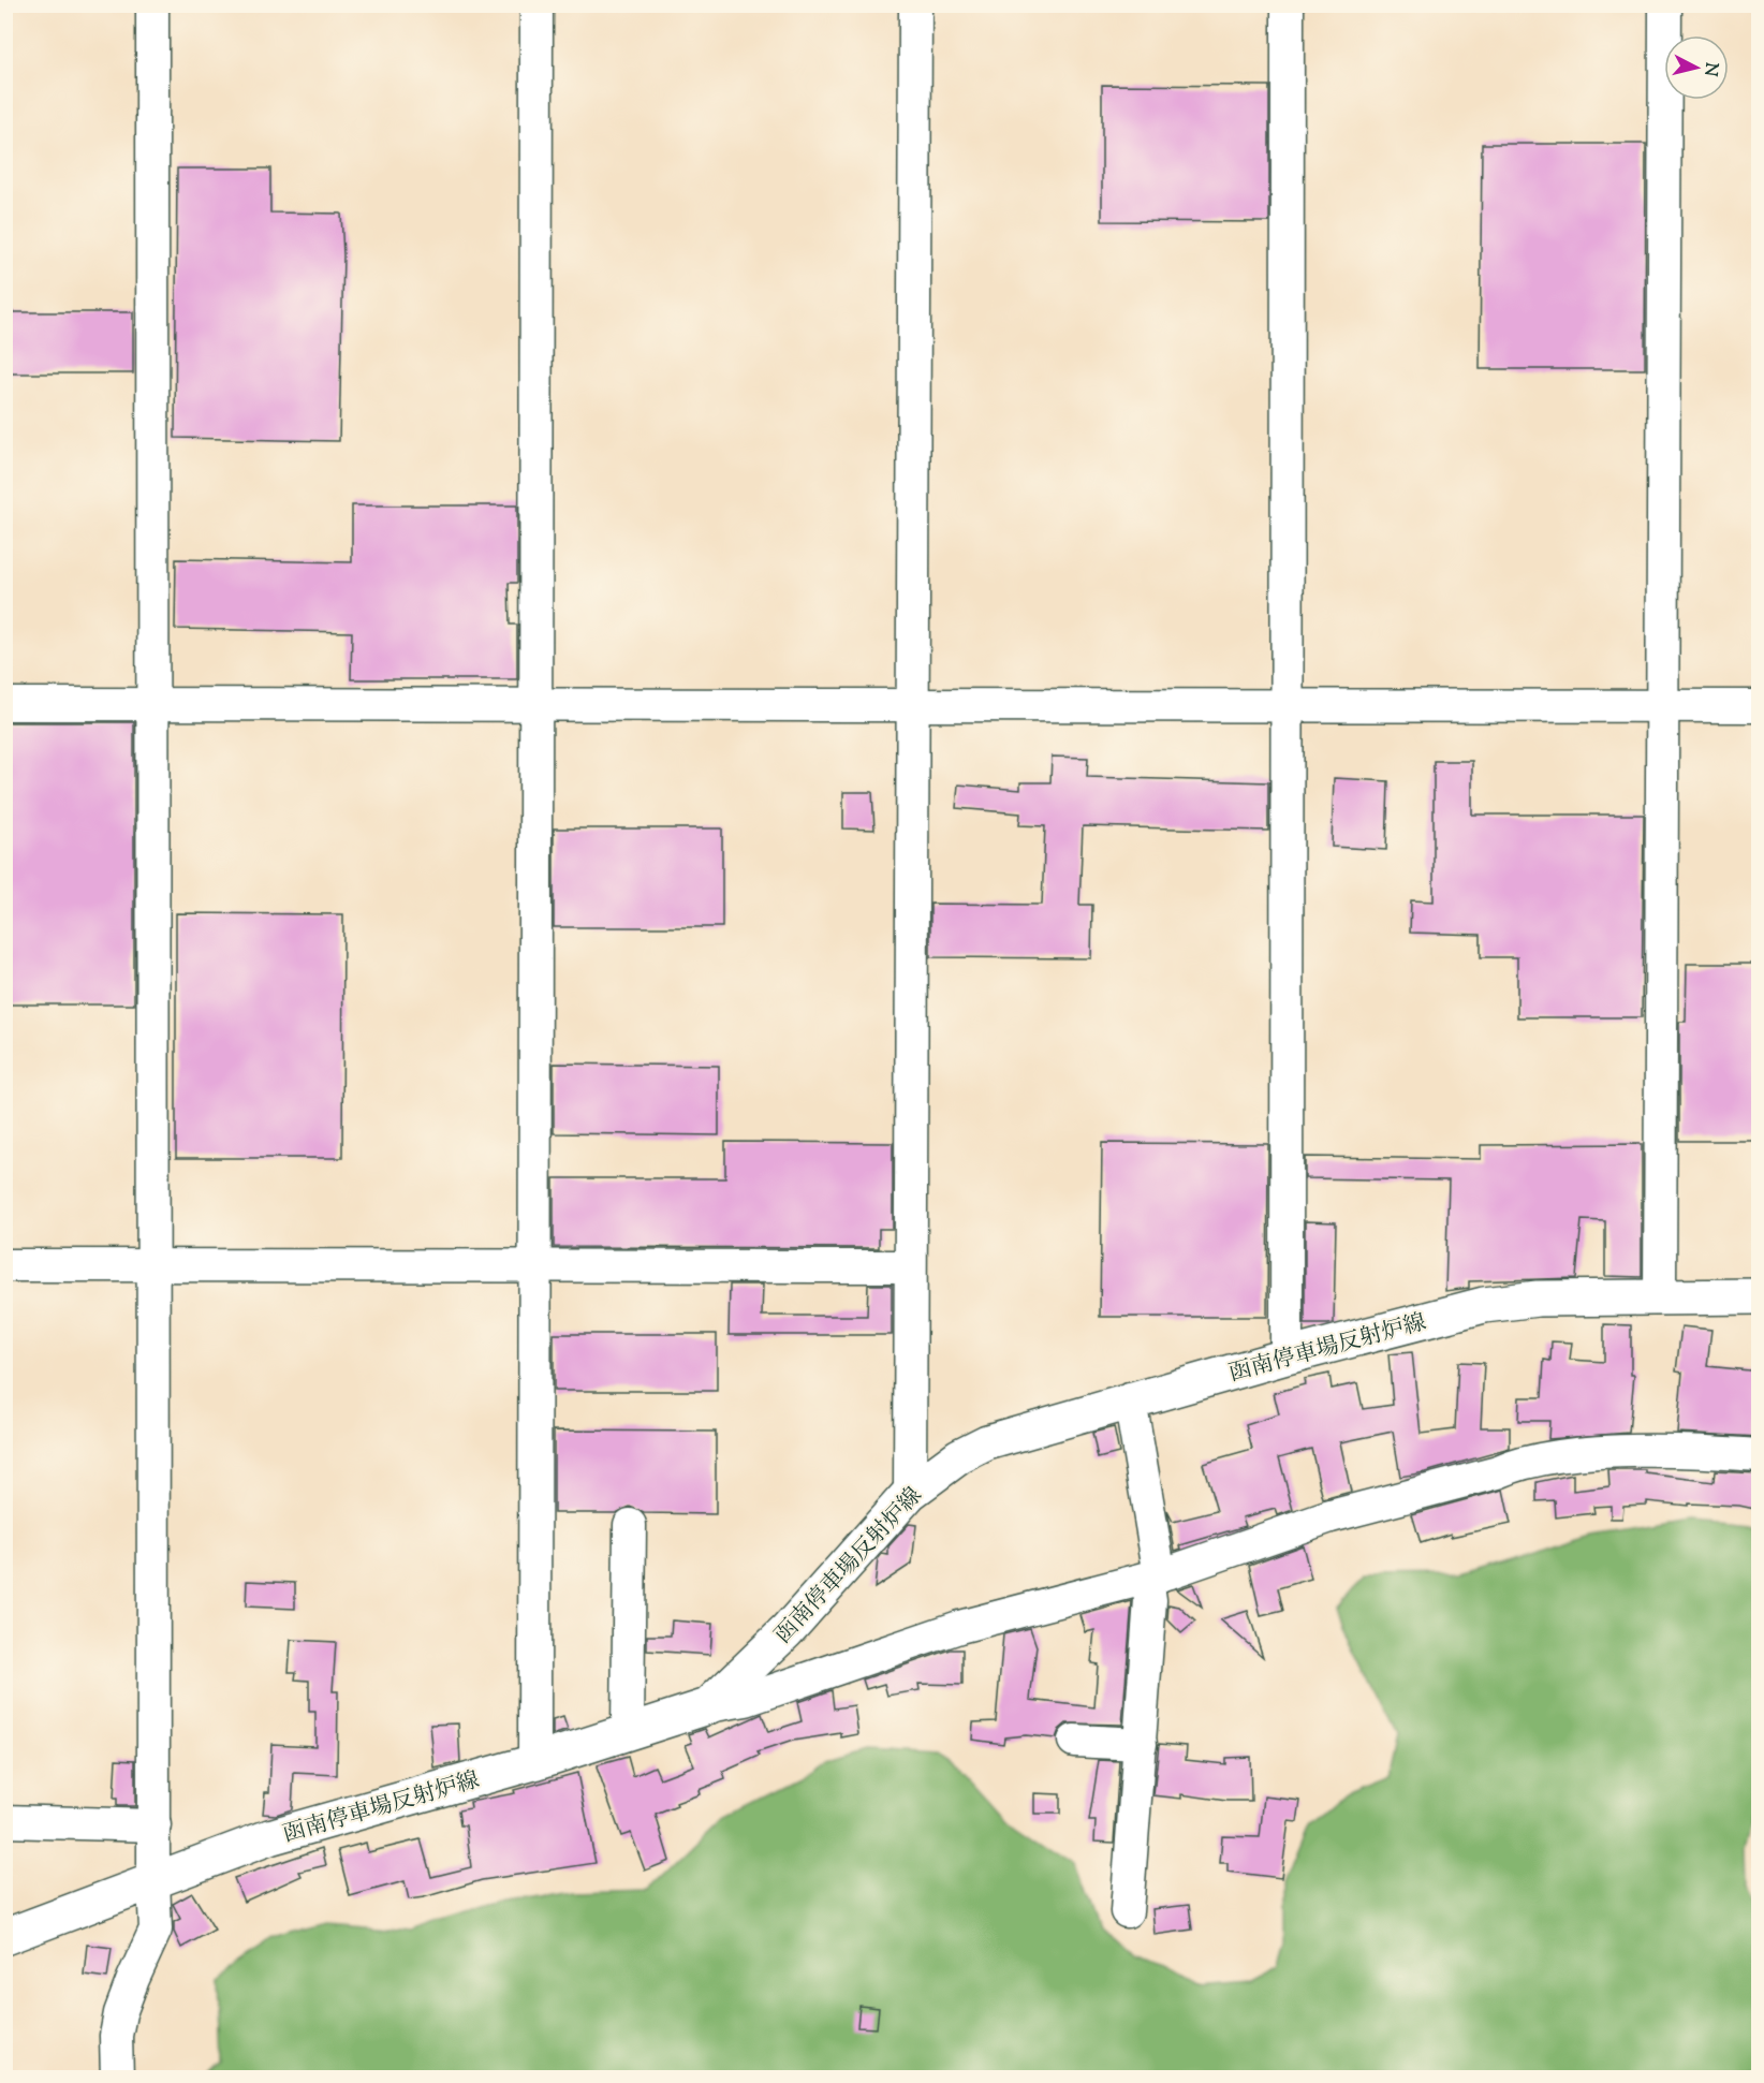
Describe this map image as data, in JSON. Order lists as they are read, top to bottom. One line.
{"streets":{"main road":["函南停車場反射炉線"]},"north":"right"}
